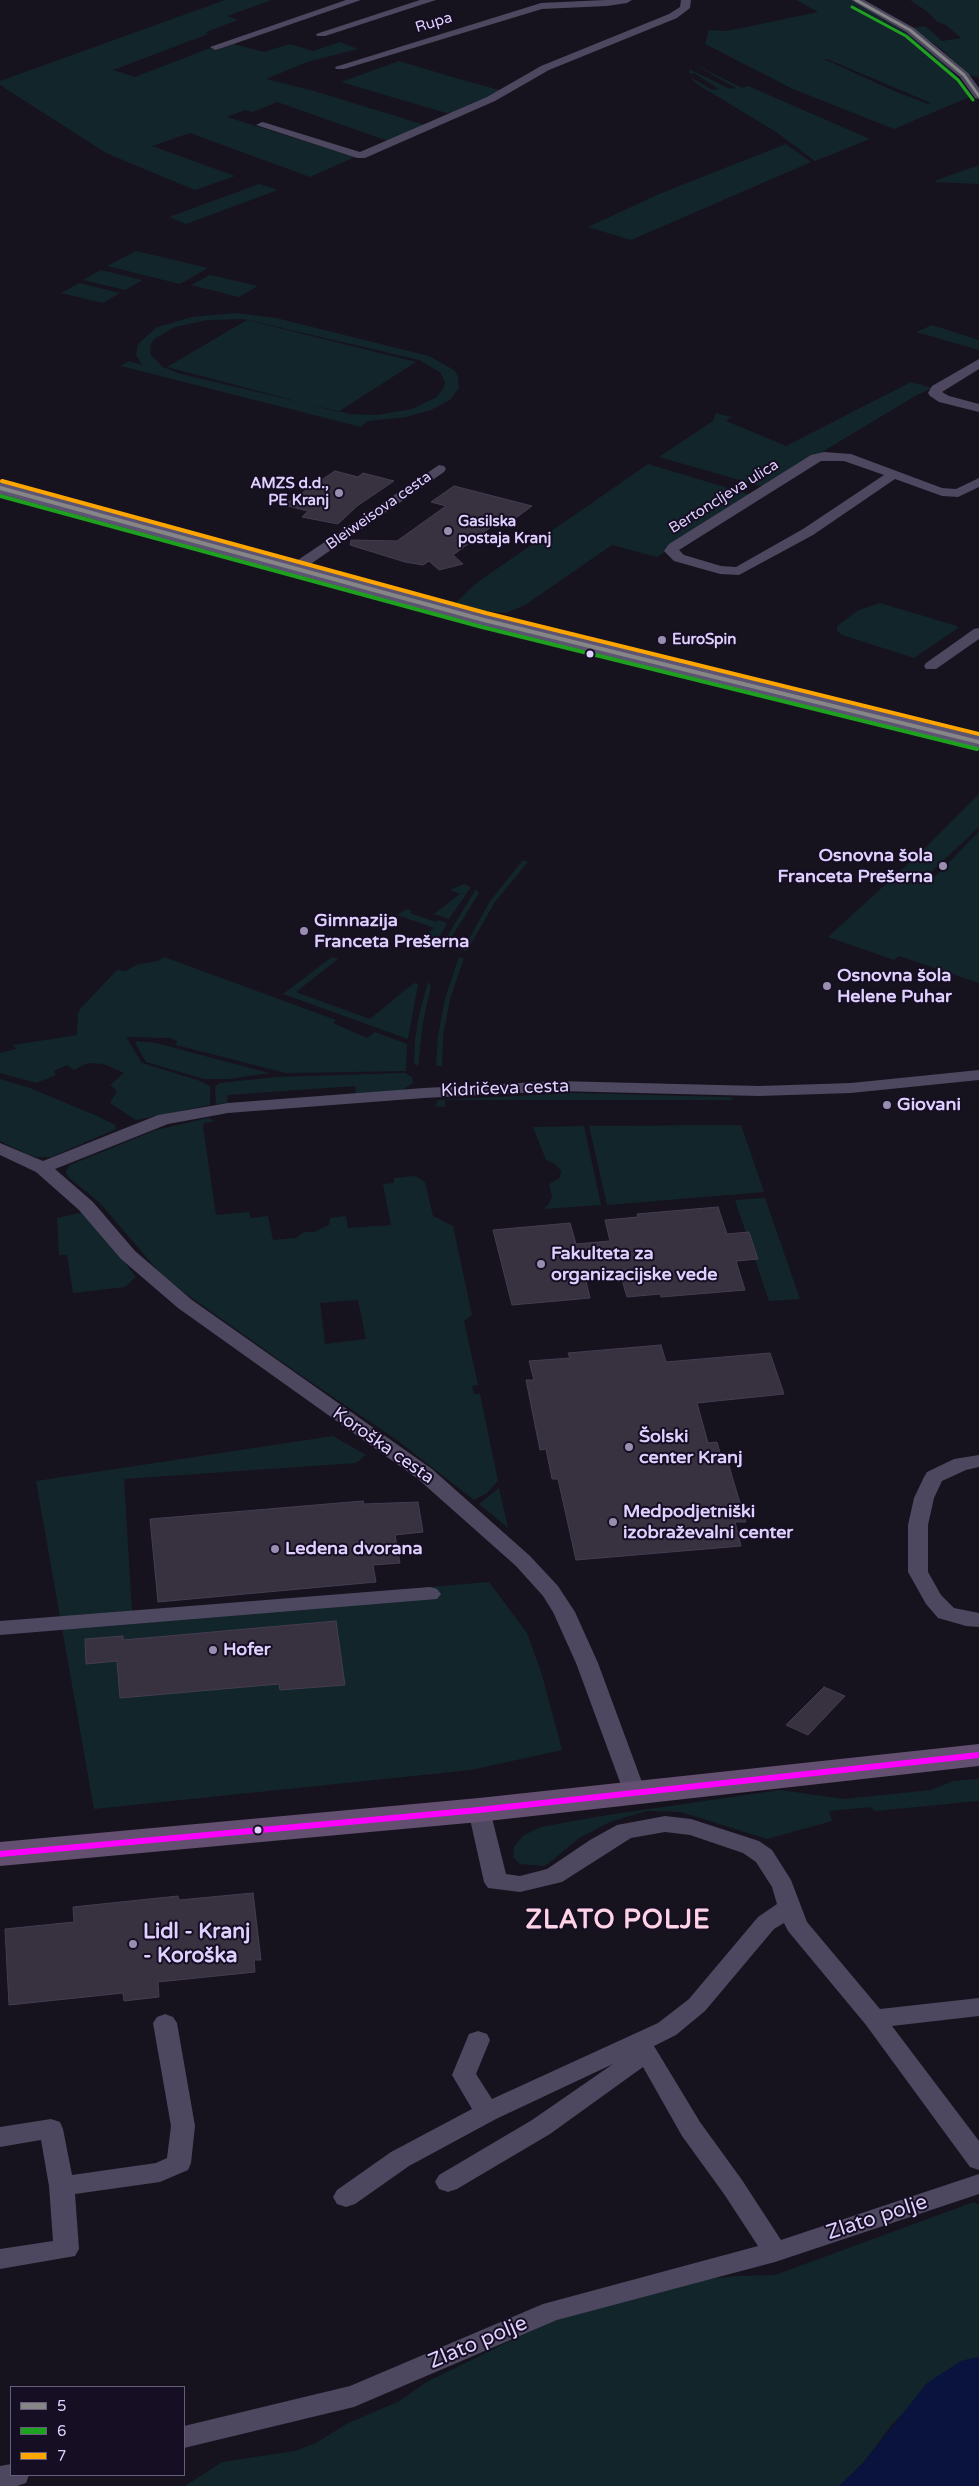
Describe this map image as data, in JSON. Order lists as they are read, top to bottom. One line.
{"streets":{"main road":["Bleiweisova cesta"],"street":["Rupa","Bertoncljeva ulica","Kidričeva cesta","Koroška cesta","Zlato polje"]},"crossings":[["Kidričeva cesta","Koroška cesta"]],"districts":["ZLATO POLJE"],"places":["AMZS d.d., PE Kranj","Gasilska postaja Kranj","EuroSpin","Osnovna šola Franceta Prešerna","Gimnazija Franceta Prešerna","Osnovna šola Helene Puhar","Giovani","Fakulteta za organizacijske vede","Šolski center Kranj","Medpodjetniški izobraževalni center","Ledena dvorana","Hofer","Lidl - Kranj - Koroška"],"lines":["transit line 5","transit line 6","transit line 7"],"legend":["5","6","7"]}
